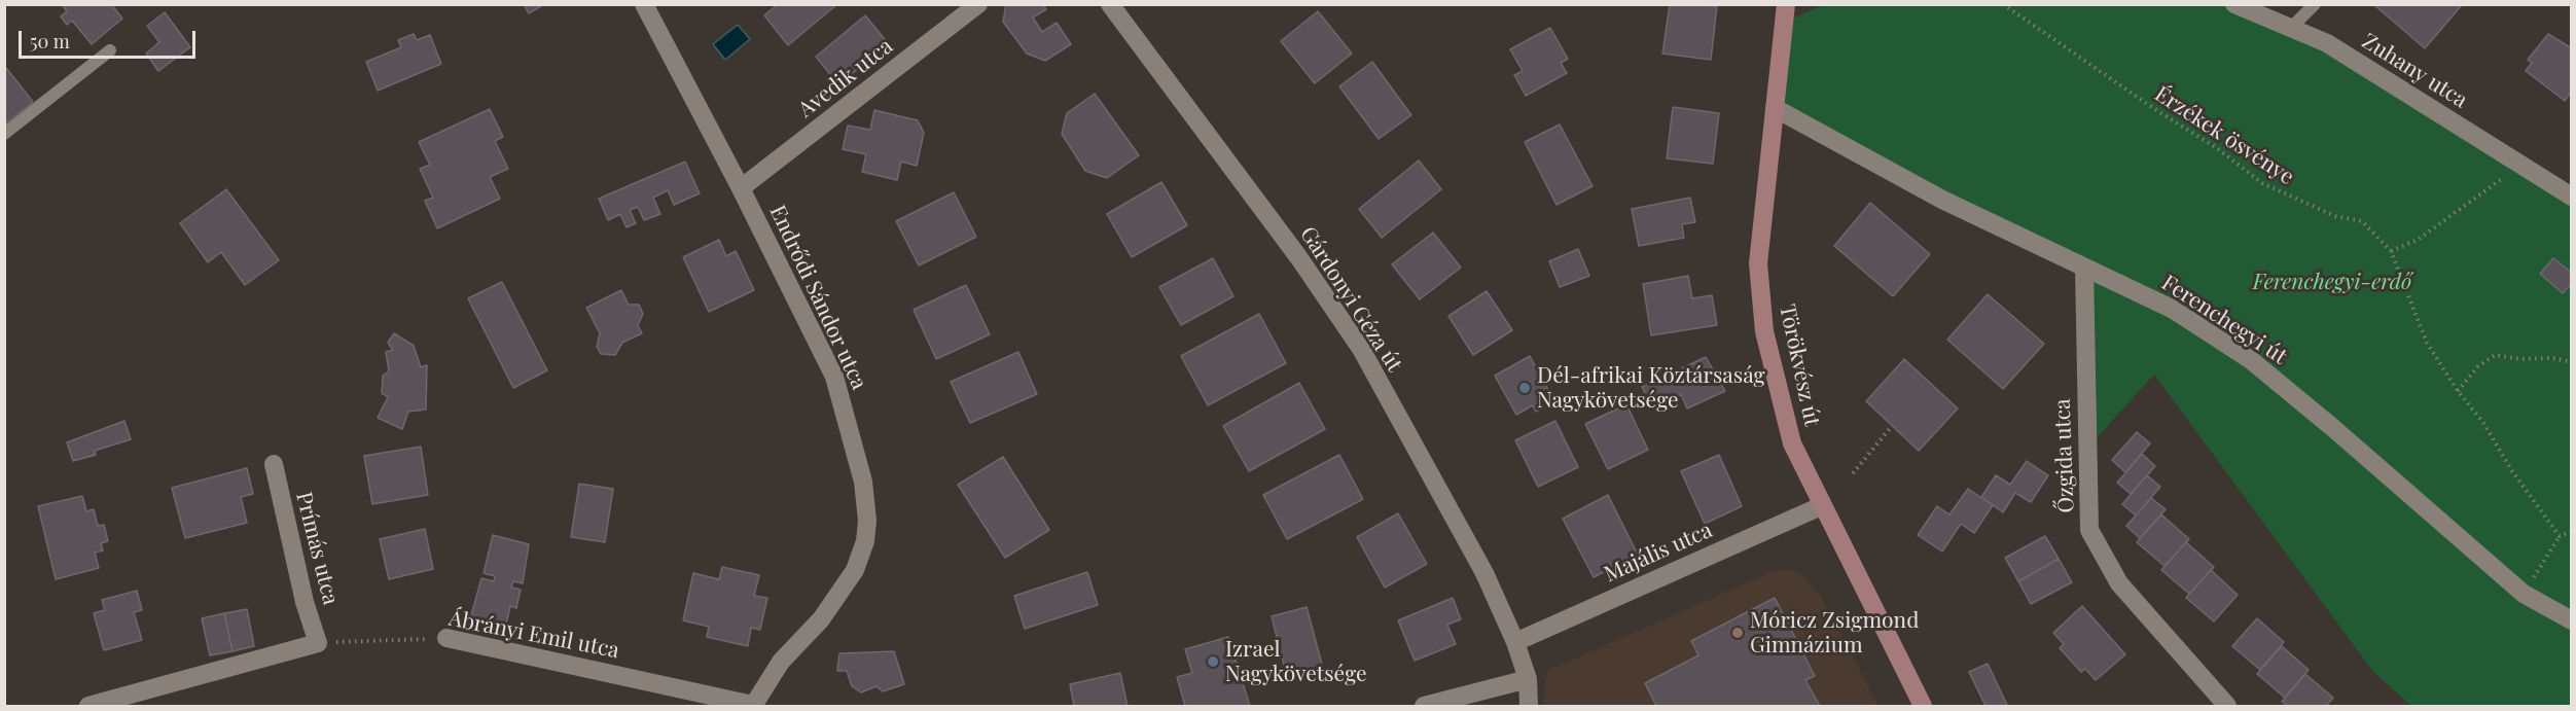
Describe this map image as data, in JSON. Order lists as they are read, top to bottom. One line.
{"streets":{"street":["Zuhany utca","Avedik utca","Endrődi Sándor utca","Gárdonyi Géza út","Ferenchegyi út","Törökvész út","Őzgida utca","Prímás utca","Majális utca","Ábrányi Emil utca"],"path":["Érzékek ösvénye"]},"crossings":[["Avedik utca","Endrődi Sándor utca"],["Endrődi Sándor utca","Ábrányi Emil utca"],["Gárdonyi Géza út","Majális utca"],["Ferenchegyi út","Törökvész út"],["Ferenchegyi út","Őzgida utca"],["Törökvész út","Majális utca"],["Prímás utca","Ábrányi Emil utca"]],"parks":["Ferenchegyi-erdő"],"places":["Dél-afrikai Köztársaság Nagykövetsége","Móricz Zsigmond Gimnázium","Izrael Nagykövetsége"],"scale_bar":"50 m"}
